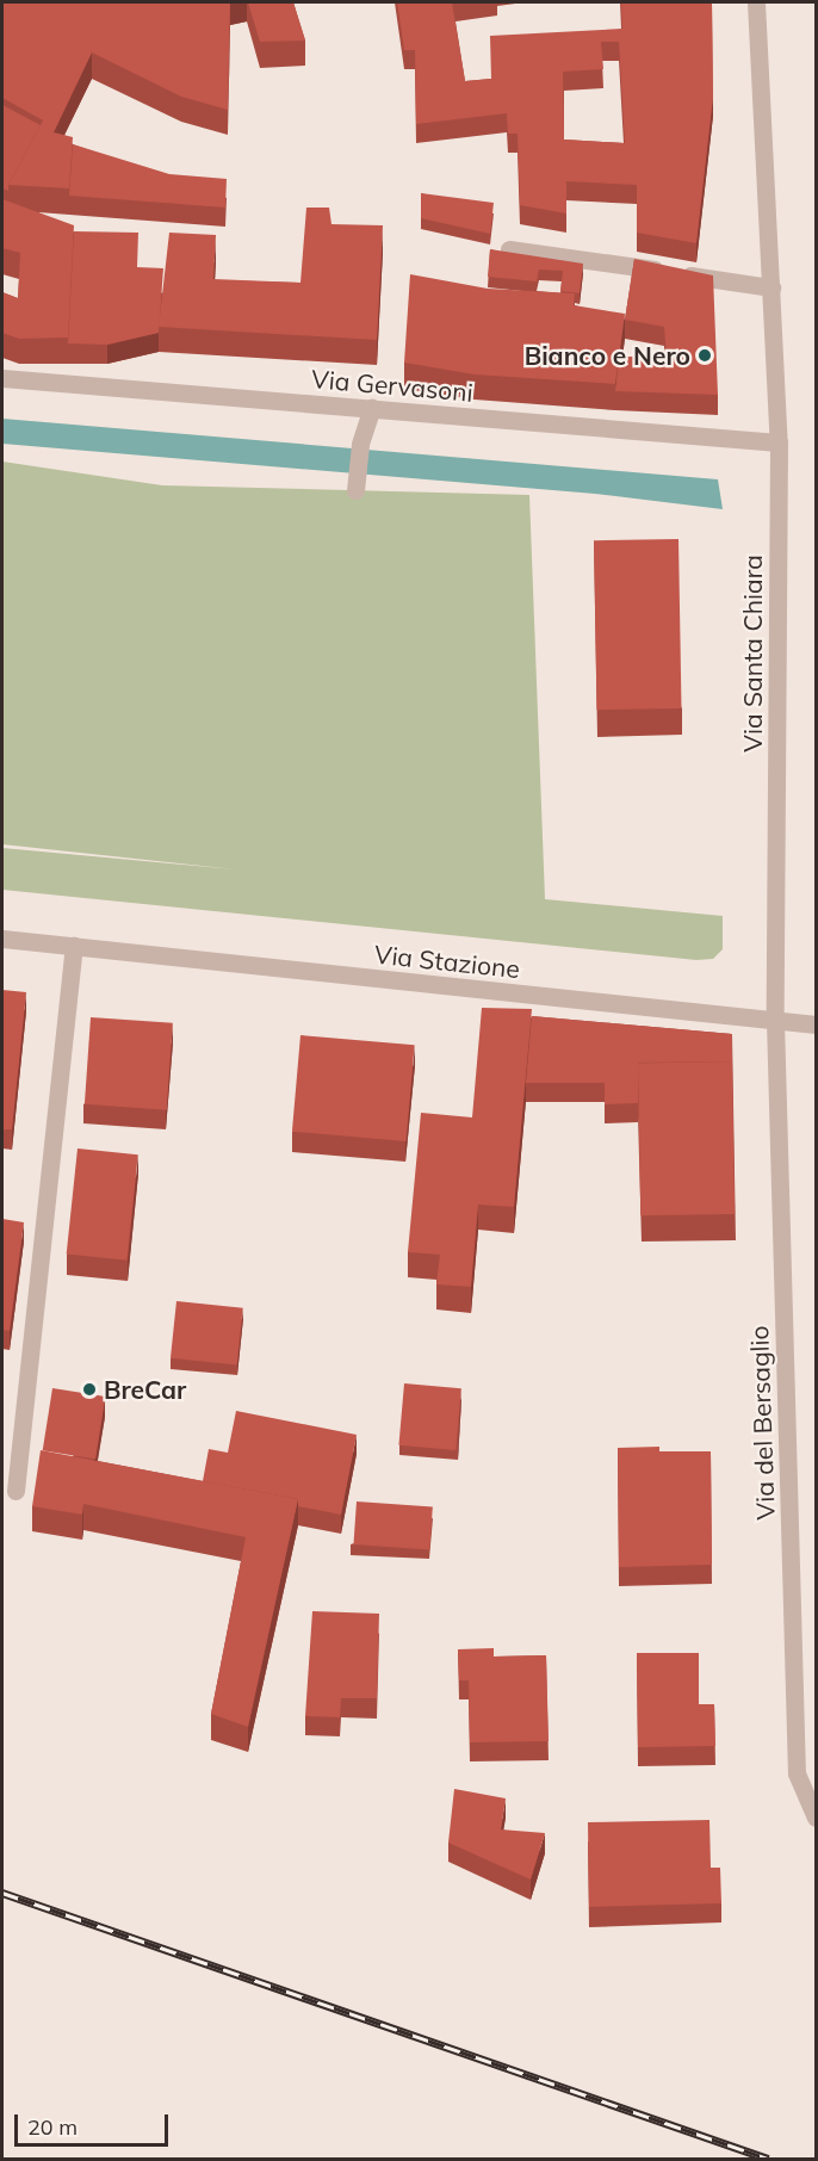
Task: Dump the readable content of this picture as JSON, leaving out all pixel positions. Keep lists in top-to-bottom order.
{
  "streets": {
    "street": [
      "Via Gervasoni",
      "Via Santa Chiara",
      "Via Stazione",
      "Via del Bersaglio"
    ]
  },
  "crossings": [
    ["Via Gervasoni", "Via Santa Chiara"],
    ["Via Santa Chiara", "Via Stazione"],
    ["Via Santa Chiara", "Via del Bersaglio"],
    ["Via Stazione", "Via del Bersaglio"]
  ],
  "places": ["Bianco e Nero", "BreCar"],
  "scale_bar": "20 m"
}
